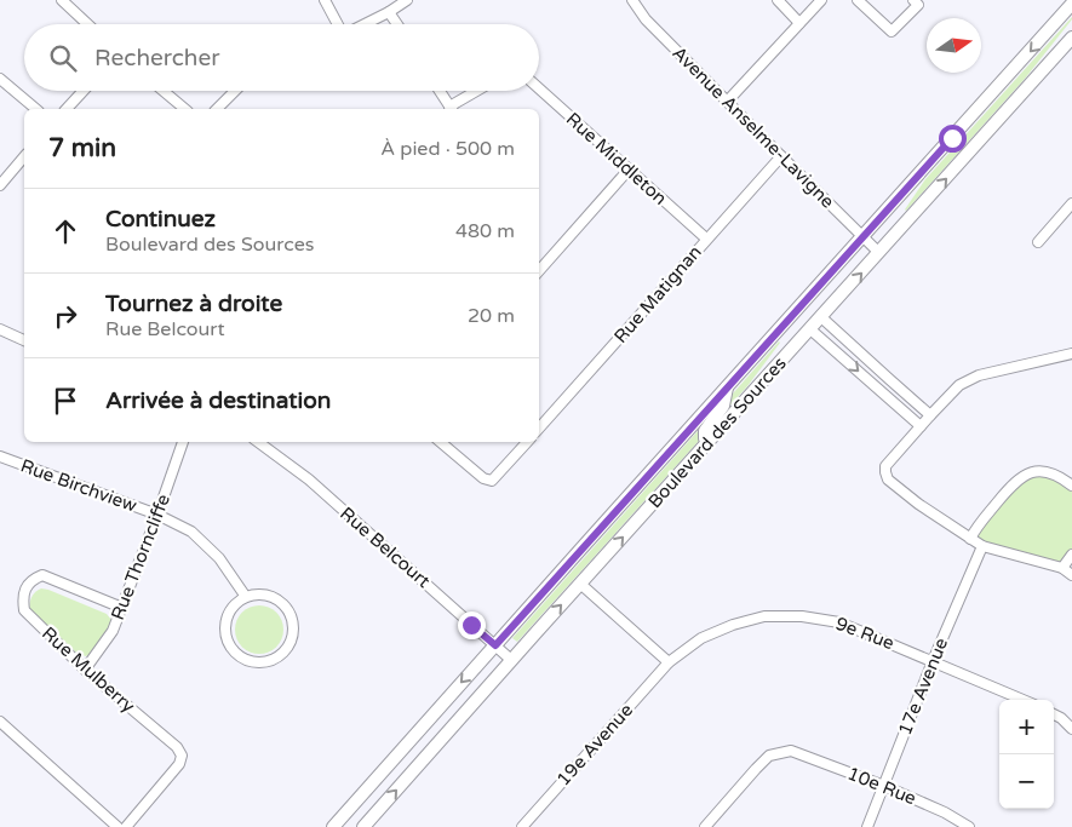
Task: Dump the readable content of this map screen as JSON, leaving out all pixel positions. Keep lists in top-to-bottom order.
{
  "streets": {
    "main road": ["Boulevard des Sources"],
    "street": [
      "Avenue Anselme-Lavigne",
      "Rue Middleton",
      "Rue Matignan",
      "Rue Birchview",
      "Rue Belcourt",
      "Rue Thorncliffe",
      "9e Rue",
      "Rue Mulberry",
      "17e Avenue",
      "19e Avenue",
      "10e Rue"
    ]
  },
  "crossings": [
    ["Avenue Anselme-Lavigne", "Rue Matignan"],
    ["Avenue Anselme-Lavigne", "Boulevard des Sources"],
    ["Rue Middleton", "Rue Matignan"],
    ["Boulevard des Sources", "Rue Belcourt"],
    ["Rue Birchview", "Rue Thorncliffe"],
    ["Rue Thorncliffe", "Rue Mulberry"],
    ["9e Rue", "17e Avenue"],
    ["9e Rue", "19e Avenue"],
    ["17e Avenue", "10e Rue"]
  ],
  "north": "right",
  "page": {
    "search": "Rechercher",
    "heading": ["7 min", "À pied · 500 m"],
    "list": [
      ["Continuez", "Boulevard des Sources", "480 m"],
      ["Tournez à droite", "Rue Belcourt", "20 m"],
      "Arrivée à destination"
    ],
    "map_buttons": ["+", "−"]
  }
}
